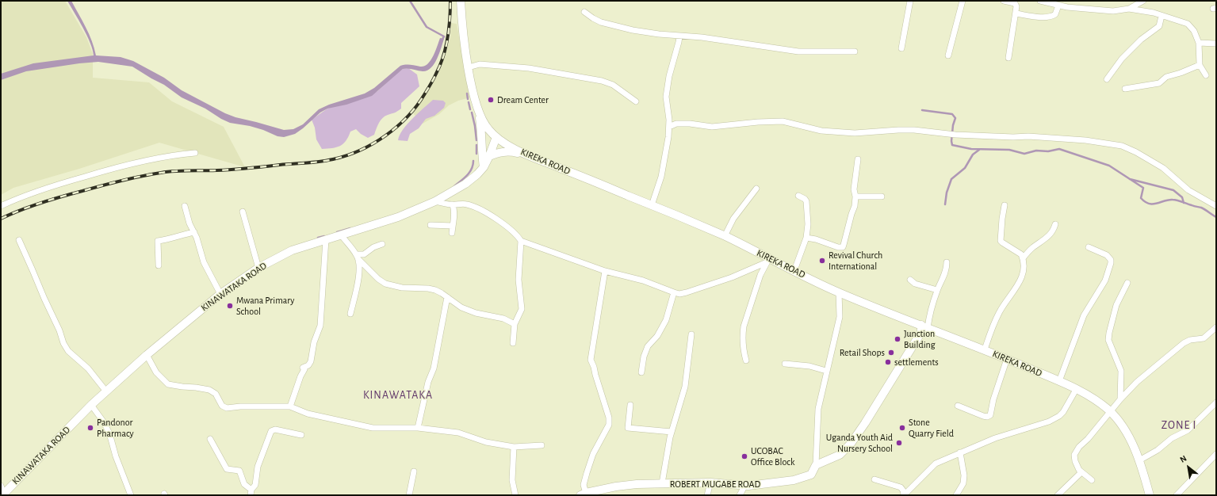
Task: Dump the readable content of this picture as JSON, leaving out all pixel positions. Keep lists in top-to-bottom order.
{
  "streets": {
    "street": ["KIREKA ROAD", "KINAWATAKA ROAD", "ROBERT MUGABE ROAD"]
  },
  "crossings": [
    ["KIREKA ROAD", "KINAWATAKA ROAD"],
    ["KIREKA ROAD", "ROBERT MUGABE ROAD"]
  ],
  "districts": ["KINAWATAKA", "ZONE I"],
  "places": [
    "Dream Center",
    "Revival Church International",
    "Mwana Primary School",
    "Junction Building",
    "Retail Shops",
    "settlements",
    "Pandonor Pharmacy",
    "Stone Quarry Field",
    "Uganda Youth Aid Nursery School",
    "UCOBAC Office Block"
  ],
  "north": "top left"
}
